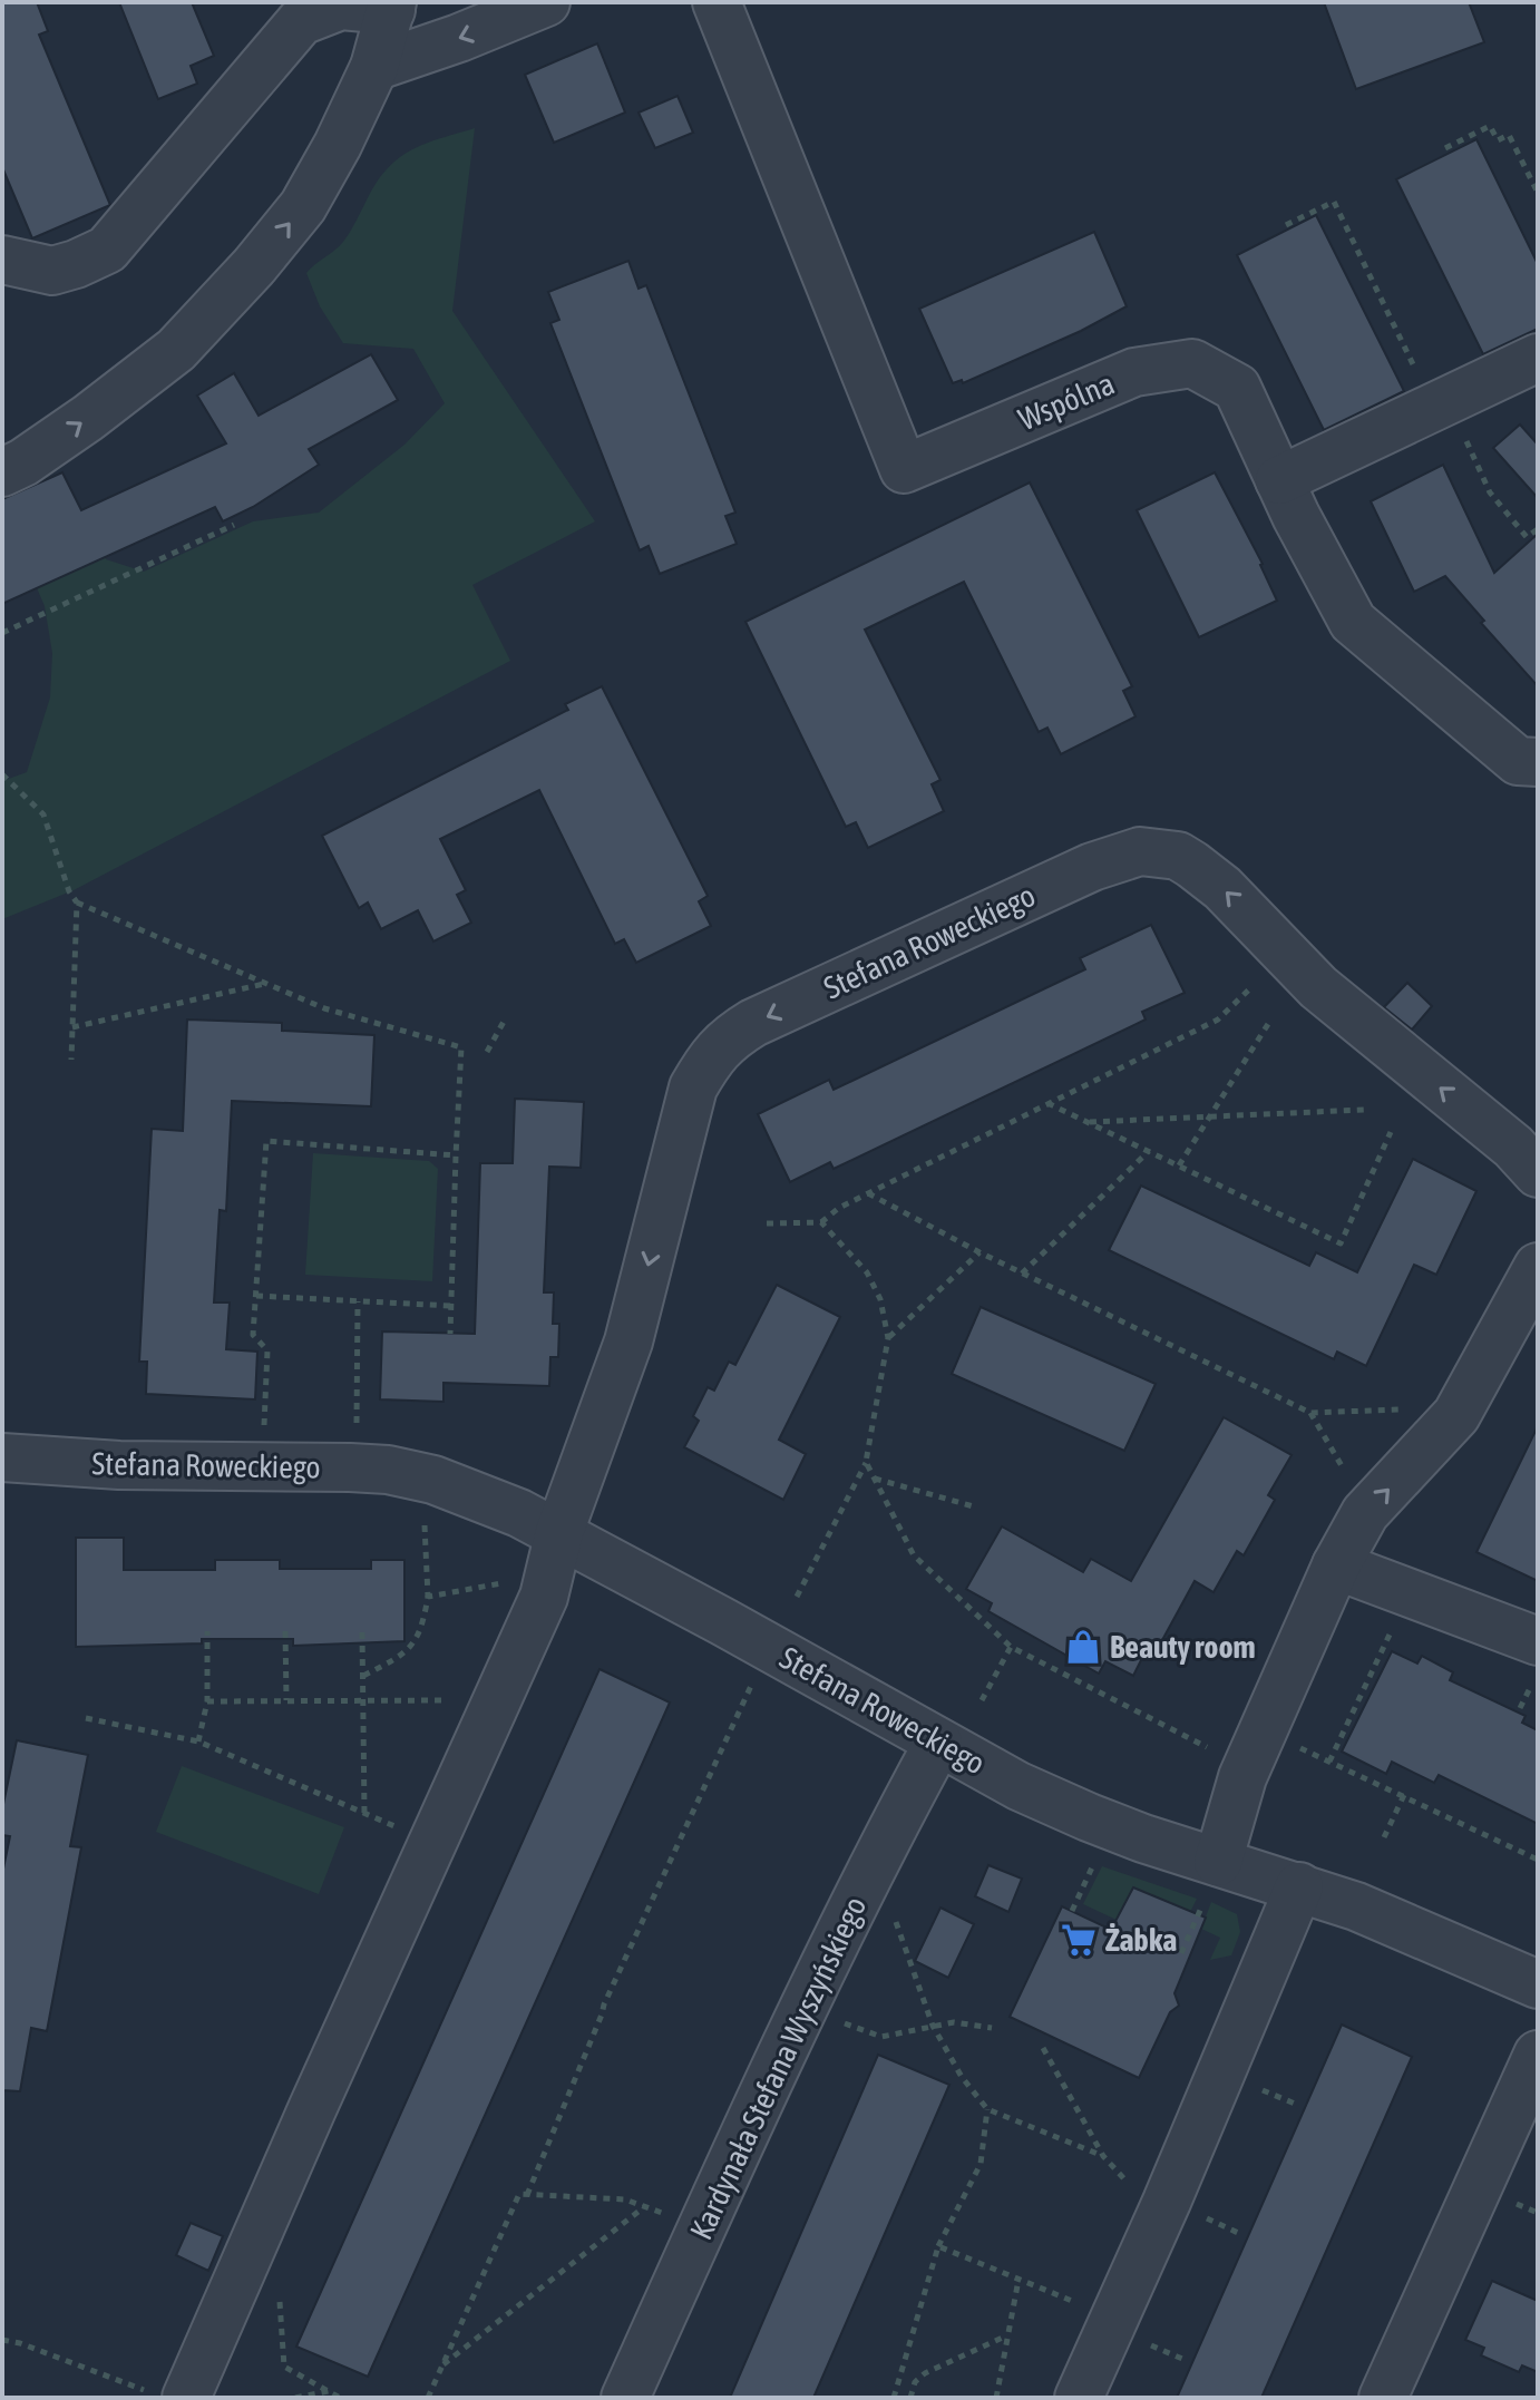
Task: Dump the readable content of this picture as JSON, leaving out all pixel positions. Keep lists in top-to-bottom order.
{
  "streets": {
    "street": ["Wspólna", "Stefana Roweckiego", "Kardynała Stefana Wyszyńskiego"]
  },
  "crossings": [
    ["Stefana Roweckiego", "Kardynała Stefana Wyszyńskiego"]
  ],
  "places": {
    "shop": ["Beauty room"],
    "supermarket": ["Żabka"]
  }
}
